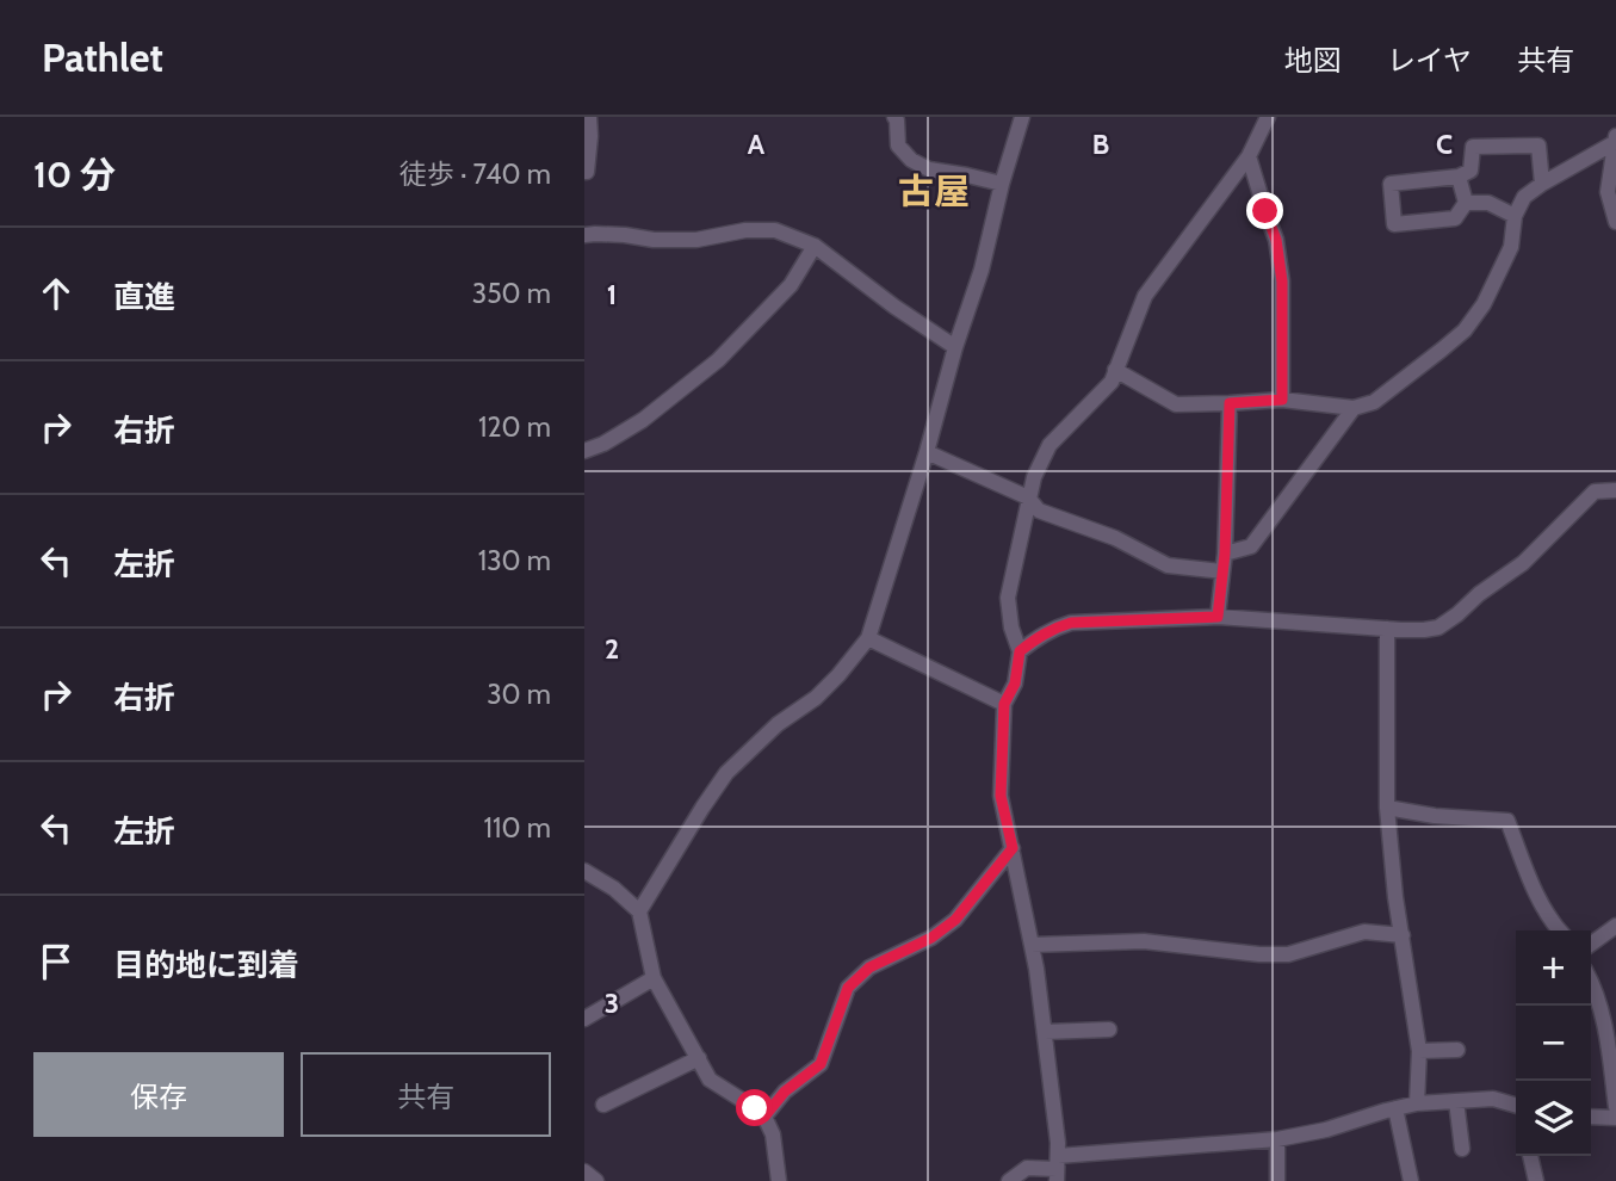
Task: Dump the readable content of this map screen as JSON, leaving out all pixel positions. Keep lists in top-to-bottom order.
{
  "districts": ["古屋"],
  "page": {
    "header": "Pathlet",
    "nav": ["地図", "レイヤ", "共有"],
    "heading": ["10 分", "徒歩 · 740 m"],
    "list": [
      ["直進", "350 m"],
      ["右折", "120 m"],
      ["左折", "130 m"],
      ["右折", "30 m"],
      ["左折", "110 m"],
      "目的地に到着"
    ],
    "map_buttons": ["+", "−"],
    "buttons": ["保存", "共有"]
  },
  "grid": {
    "columns": ["A", "B", "C"],
    "rows": ["1", "2", "3"]
  }
}
